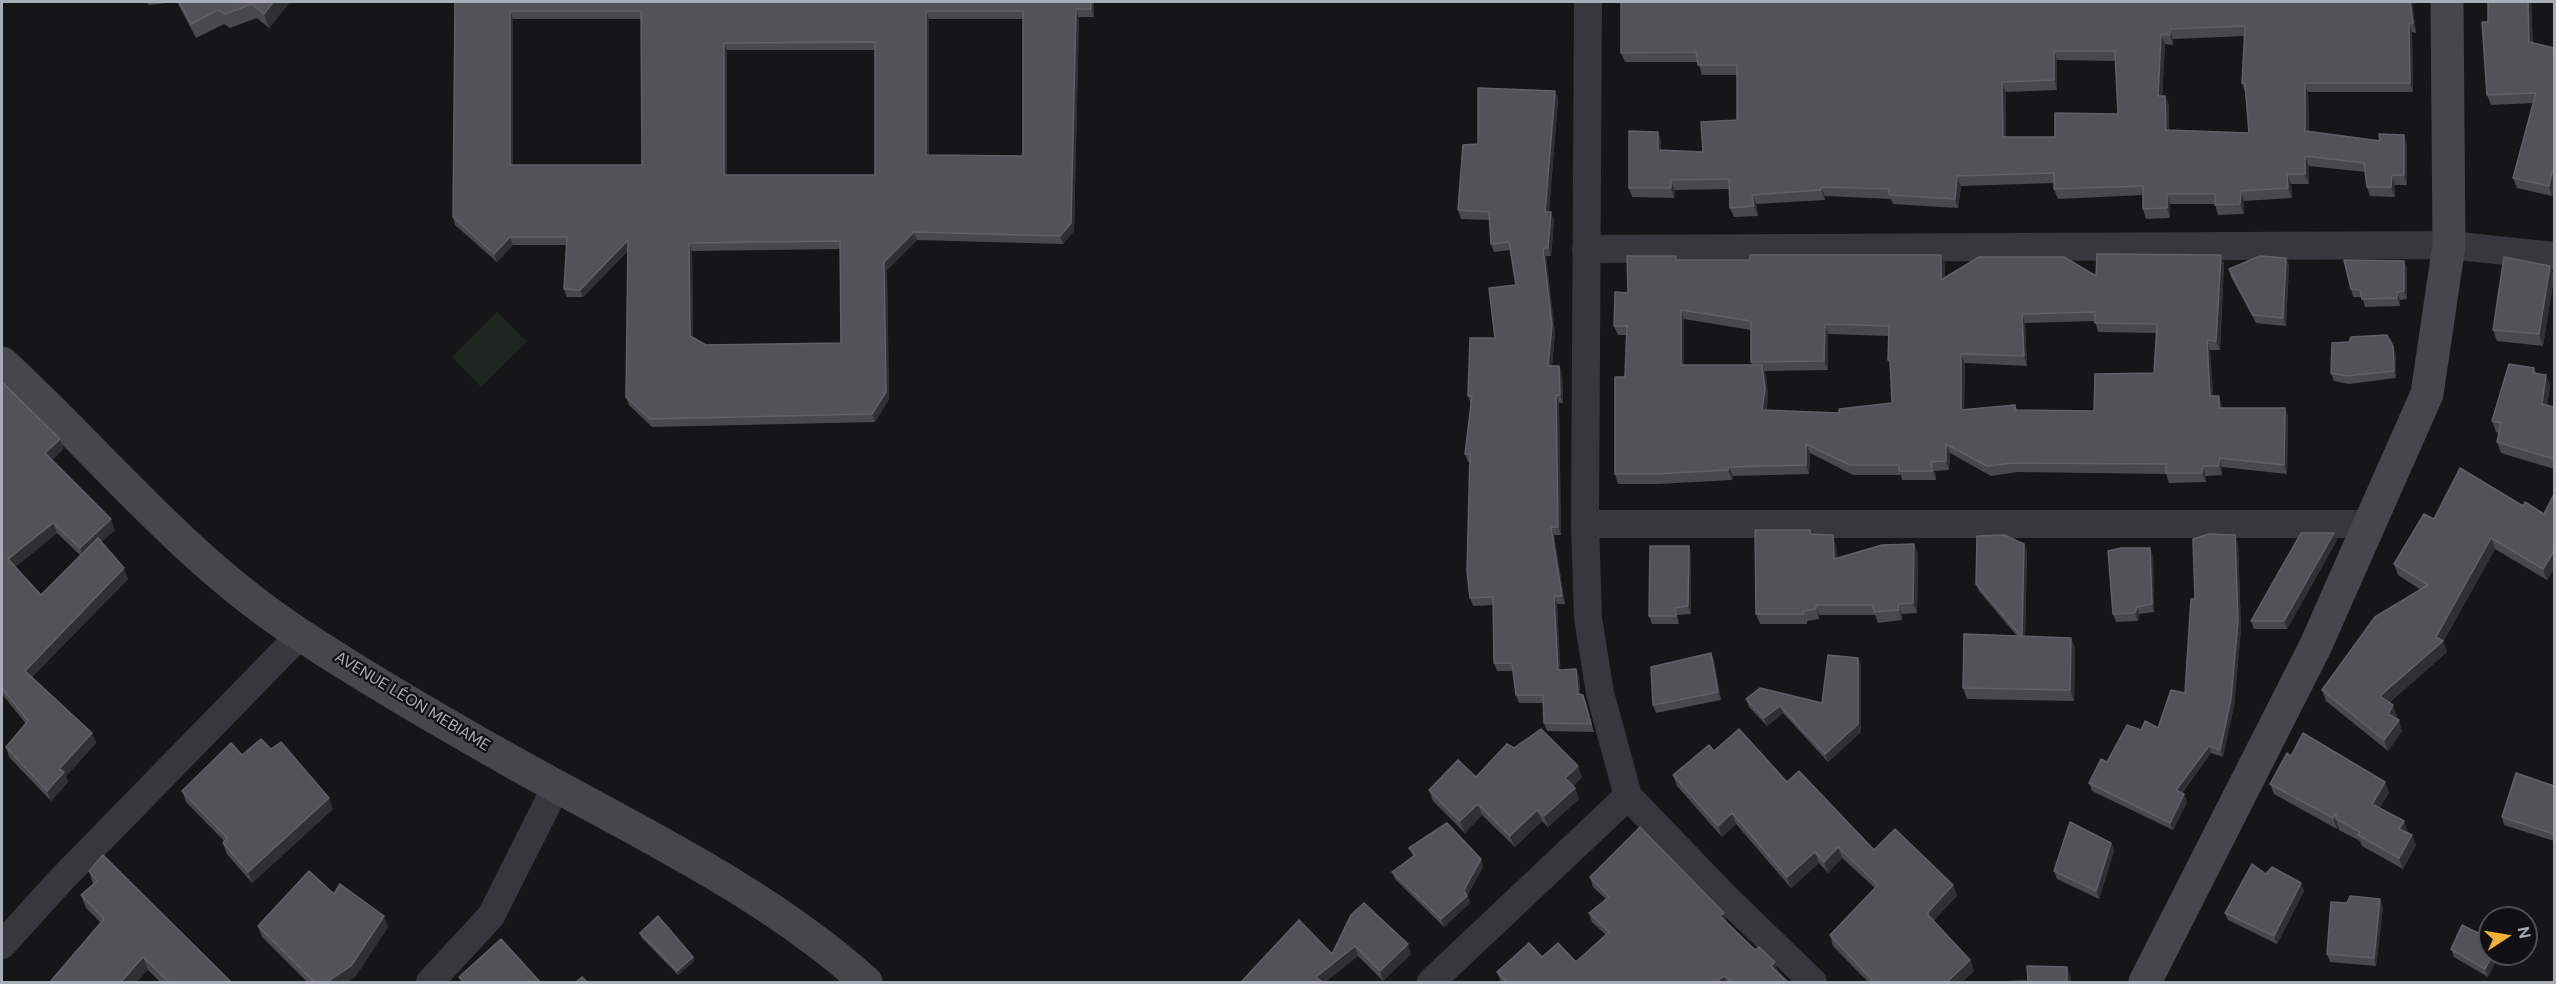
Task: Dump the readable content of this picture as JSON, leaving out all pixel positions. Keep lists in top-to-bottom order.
{
  "streets": {
    "street": ["AVENUE LÉON MEBIAME"]
  },
  "north": "right"
}
